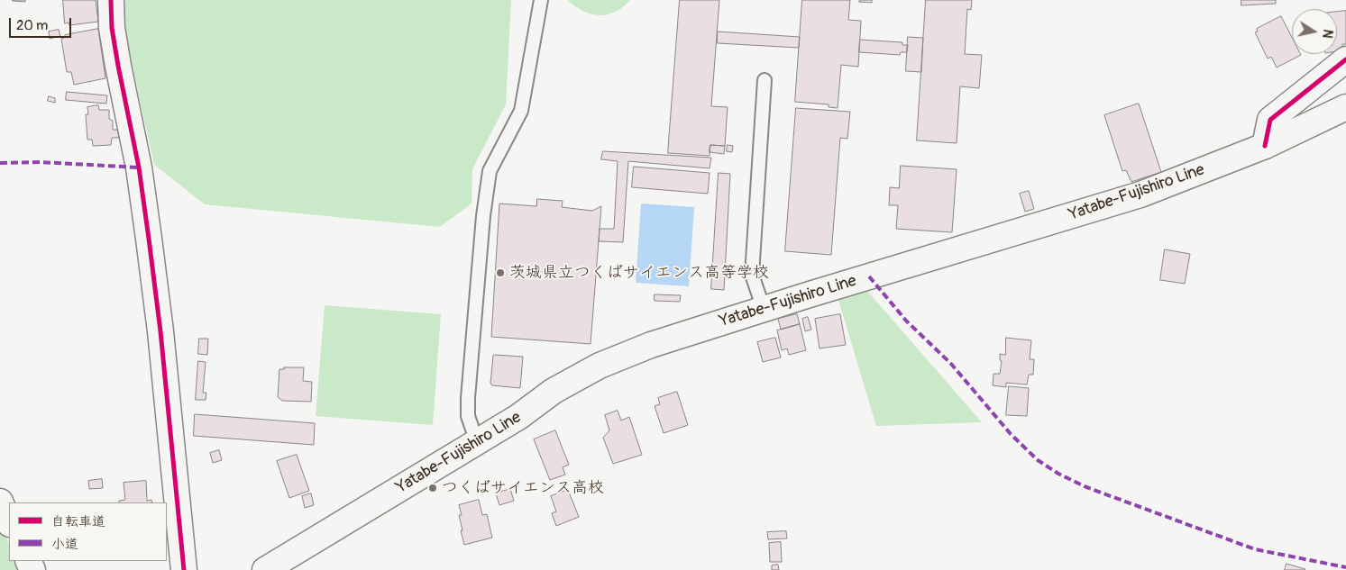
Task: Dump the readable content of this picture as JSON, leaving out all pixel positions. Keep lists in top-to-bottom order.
{
  "streets": {
    "main road": ["Yatabe-Fujishiro Line"]
  },
  "places": ["茨城県立つくばサイエンス高等学校", "つくばサイエンス高校"],
  "legend": ["自転車道", "小道"],
  "scale_bar": "20 m",
  "north": "right"
}
